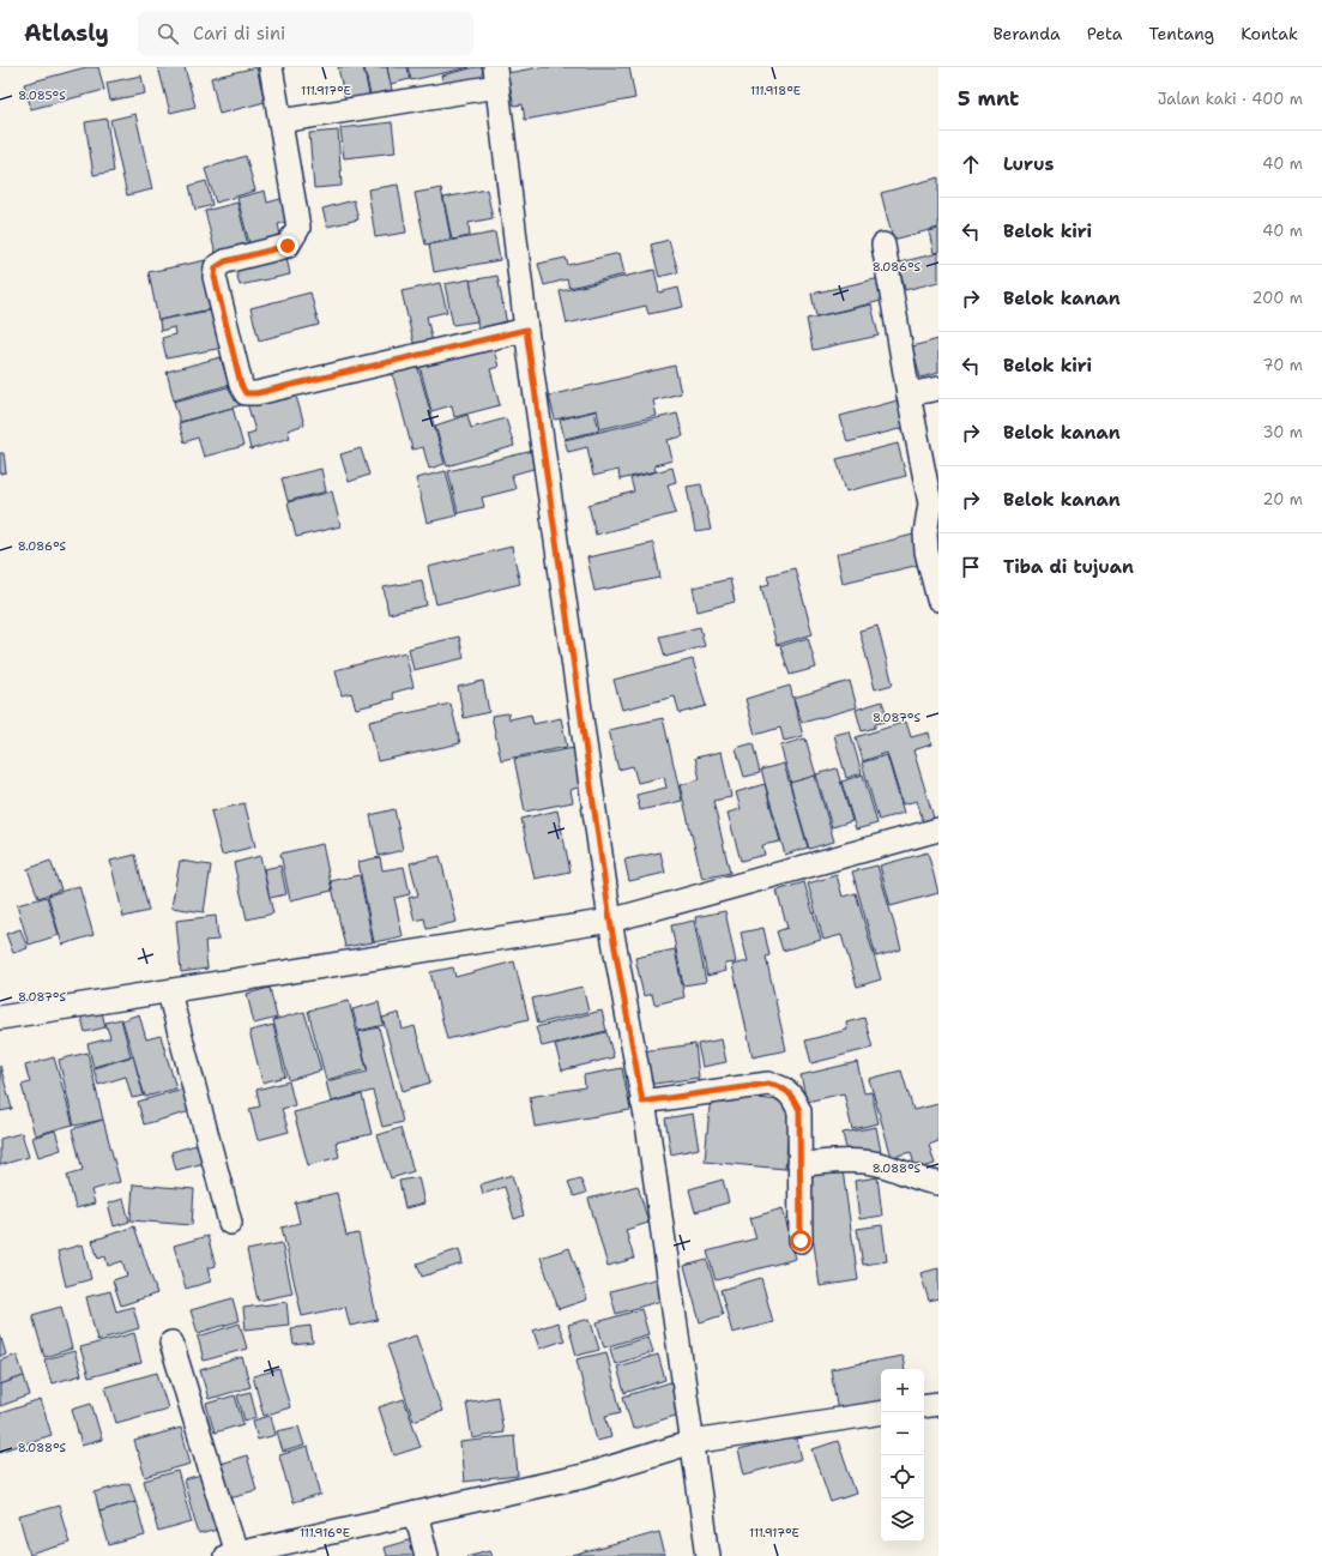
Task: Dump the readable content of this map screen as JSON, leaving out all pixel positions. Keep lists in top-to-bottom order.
{
  "page": {
    "header": "Atlasly",
    "search": "Cari di sini",
    "nav": [
      "Beranda",
      "Peta",
      "Tentang",
      "Kontak"
    ],
    "heading": ["5 mnt", "Jalan kaki · 400 m"],
    "list": [
      ["Lurus", "40 m"],
      ["Belok kiri", "40 m"],
      ["Belok kanan", "200 m"],
      ["Belok kiri", "70 m"],
      ["Belok kanan", "30 m"],
      ["Belok kanan", "20 m"],
      "Tiba di tujuan"
    ],
    "map_buttons": ["+", "−"]
  },
  "coordinates": [
    "111.917°E",
    "111.918°E",
    "8.085°S",
    "8.086°S",
    "8.087°S",
    "8.088°S",
    "111.916°E"
  ]
}
